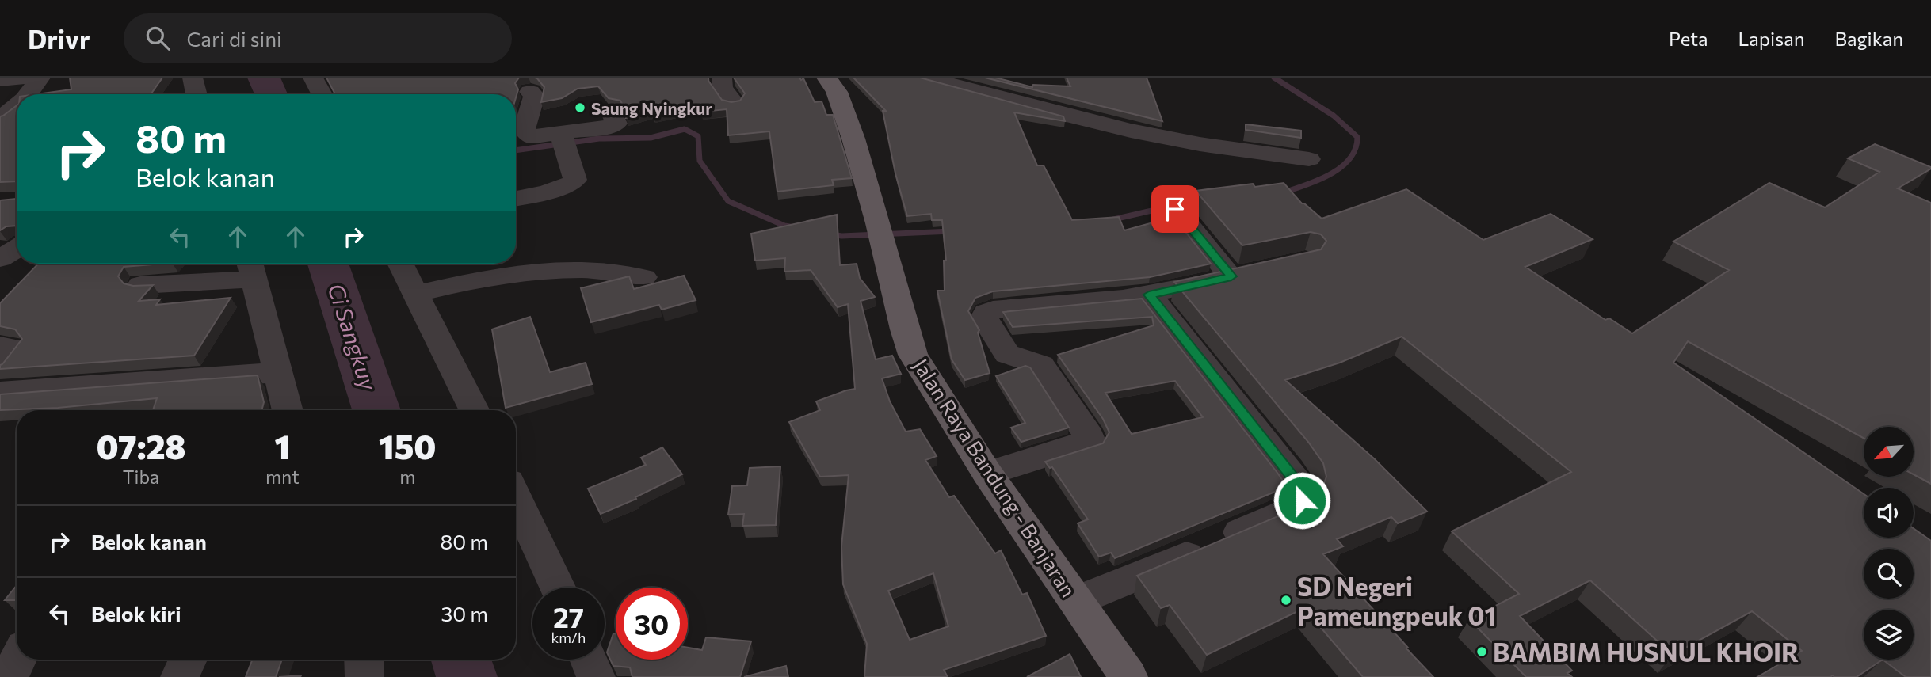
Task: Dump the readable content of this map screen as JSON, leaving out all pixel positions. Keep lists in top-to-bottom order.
{
  "streets": {
    "main road": ["Jalan Raya Bandung - Banjaran"]
  },
  "water": ["Ci Sangkuy"],
  "places": ["Saung Nyingkur", "SD Negeri Pameungpeuk 01", "BAMBIM HUSNUL KHOIR"],
  "north": "bottom left",
  "page": {
    "header": "Drivr",
    "search": "Cari di sini",
    "nav": ["Peta", "Lapisan", "Bagikan"],
    "turn": ["80 m", "Belok kanan"],
    "eta": [
      "07:28",
      "Tiba",
      "1",
      "mnt",
      "150",
      "m"
    ],
    "list": [
      {
        "name": "Belok kanan",
        "value": "80 m"
      },
      {
        "name": "Belok kiri",
        "value": "30 m"
      }
    ],
    "speed": "27 km/h",
    "limit": "30"
  }
}
